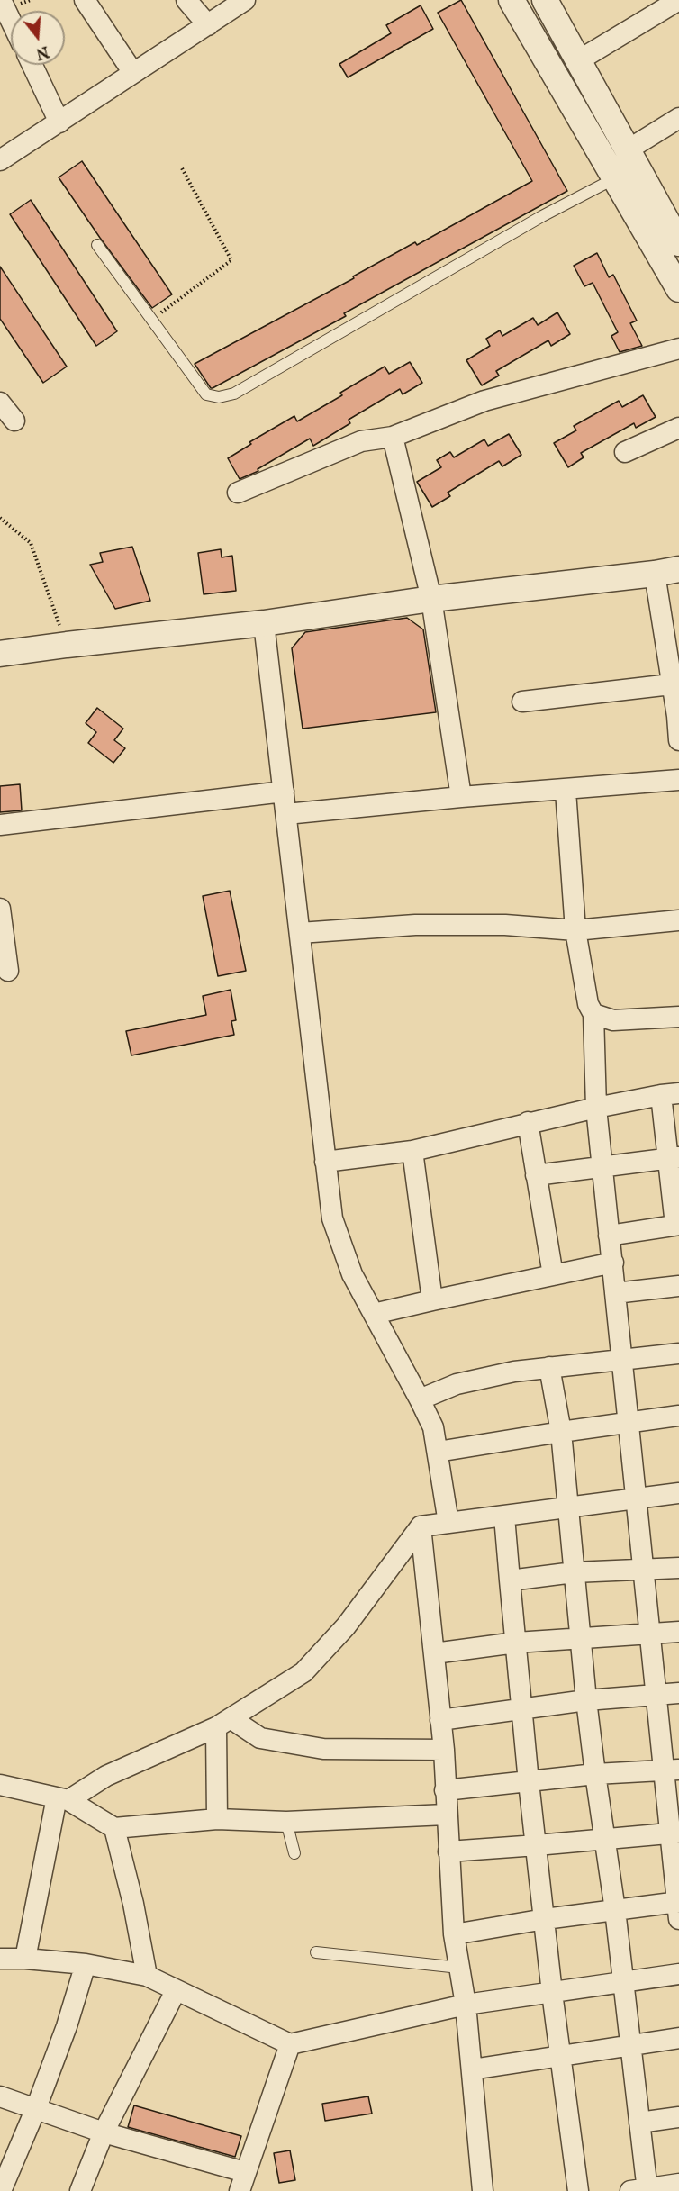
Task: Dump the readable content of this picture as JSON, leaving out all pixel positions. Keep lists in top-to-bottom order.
{
  "north": "bottom"
}
